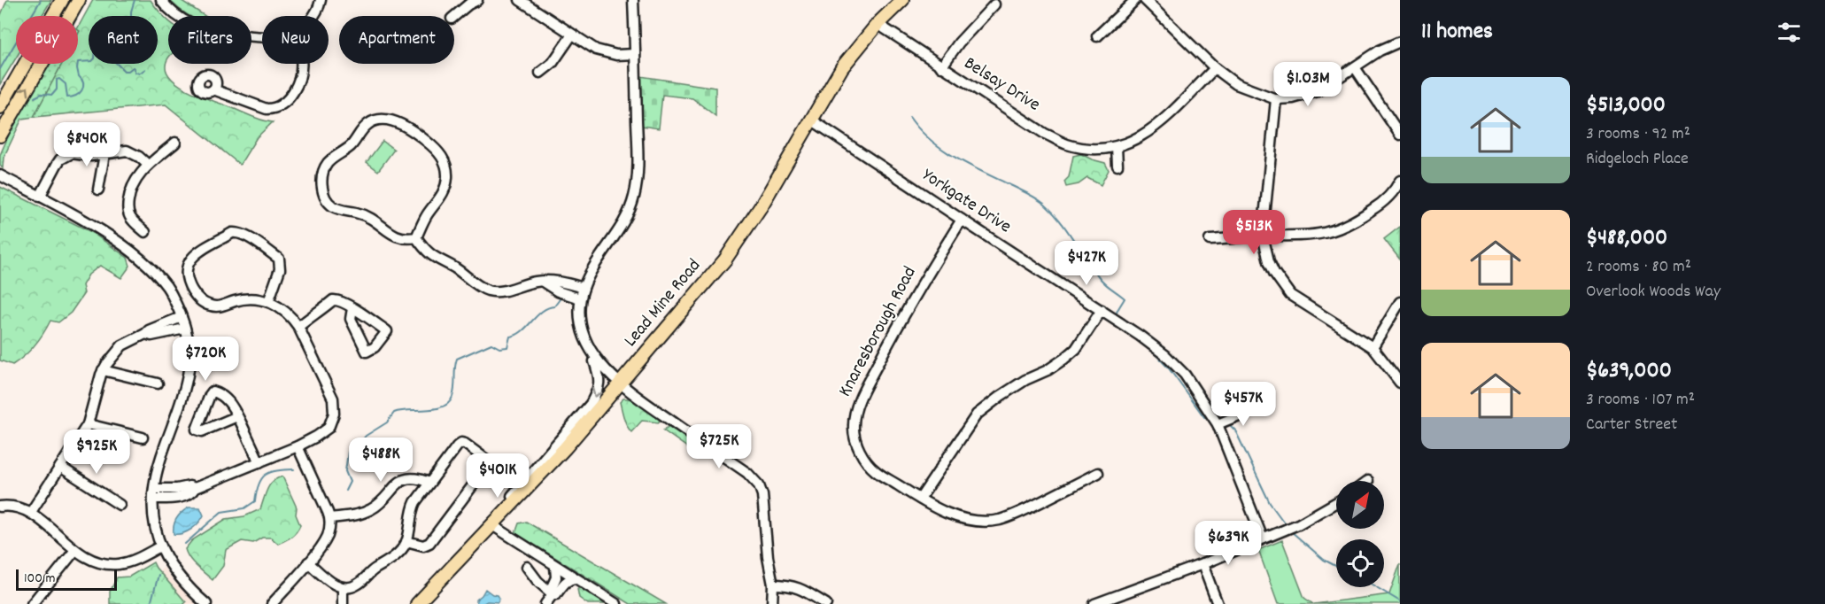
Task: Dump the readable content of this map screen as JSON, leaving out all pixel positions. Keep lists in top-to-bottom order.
{
  "streets": {
    "main road": ["Lead Mine Road"],
    "street": ["Belsay Drive", "Yorkgate Drive", "Knaresborough Road"]
  },
  "crossings": [
    ["Belsay Drive", "Lead Mine Road"],
    ["Yorkgate Drive", "Lead Mine Road"],
    ["Yorkgate Drive", "Knaresborough Road"]
  ],
  "scale_bar": "100 m",
  "north": "top right",
  "page": {
    "heading": "11 homes",
    "chip": [
      "Buy",
      "Rent",
      "Filters",
      "New",
      "Apartment"
    ],
    "price": [
      "$1.03M",
      "$840K",
      "$513K",
      "$427K",
      "$720K",
      "$457K",
      "$725K",
      "$925K",
      "$488K",
      "$401K",
      "$639K"
    ],
    "list": [
      {
        "name": "$513,000",
        "note": "3 rooms · 92 m² · Ridgeloch Place"
      },
      {
        "name": "$488,000",
        "note": "2 rooms · 80 m² · Overlook Woods Way"
      },
      {
        "name": "$639,000",
        "note": "3 rooms · 107 m² · Carter Street"
      }
    ],
    "scale": "100 m"
  }
}
